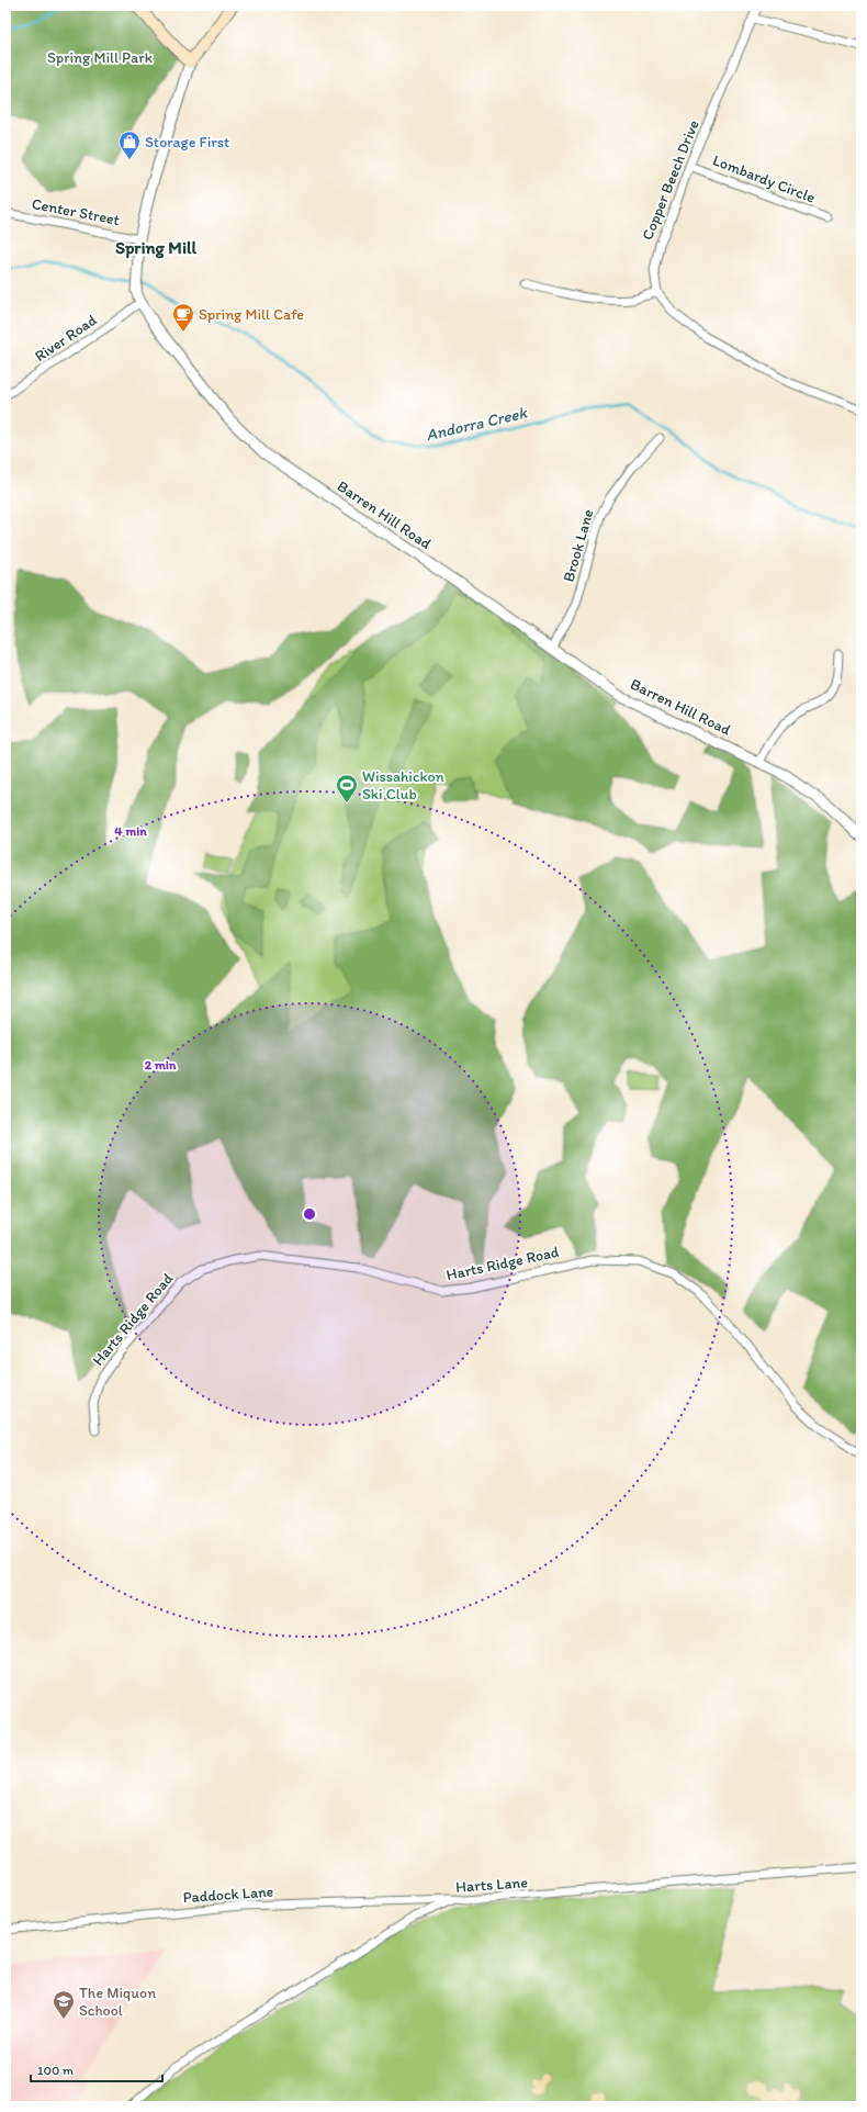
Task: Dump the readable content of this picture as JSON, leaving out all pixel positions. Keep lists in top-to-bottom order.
{
  "streets": {
    "street": [
      "Lombardy Circle",
      "Copper Beech Drive",
      "Center Street",
      "River Road",
      "Barren Hill Road",
      "Brook Lane",
      "Harts Ridge Road",
      "Harts Lane",
      "Paddock Lane"
    ]
  },
  "crossings": [
    ["Lombardy Circle", "Copper Beech Drive"],
    ["Center Street", "Barren Hill Road"],
    ["River Road", "Barren Hill Road"],
    ["Barren Hill Road", "Brook Lane"],
    ["Harts Lane", "Paddock Lane"]
  ],
  "districts": ["Spring Mill"],
  "water": ["Andorra Creek"],
  "parks": ["Spring Mill Park"],
  "places": {
    "shop": ["Storage First"],
    "cafe": ["Spring Mill Cafe"],
    "sports": ["Wissahickon Ski Club"],
    "school or university": ["The Miquon School"]
  },
  "scale_bar": "100 m",
  "rings": ["4 min", "2 min"]
}
